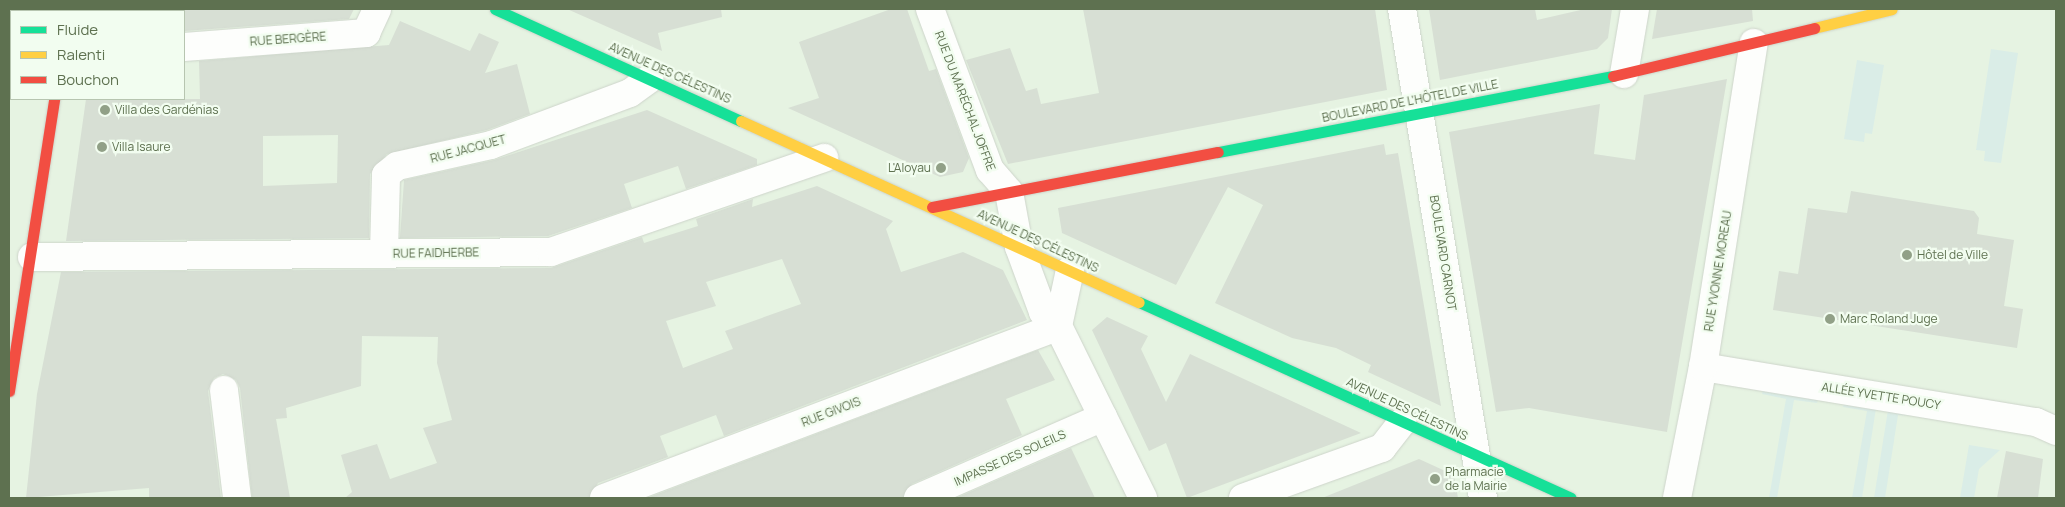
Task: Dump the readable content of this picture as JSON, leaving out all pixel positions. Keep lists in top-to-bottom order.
{
  "streets": {
    "main road": ["AVENUE DES CÉLESTINS", "BOULEVARD DE L'HÔTEL DE VILLE"],
    "street": [
      "RUE BERGÈRE",
      "RUE DU MARÉCHAL JOFFRE",
      "RUE JACQUET",
      "RUE FAIDHERBE",
      "BOULEVARD CARNOT",
      "RUE YVONNE MOREAU",
      "ALLÉE YVETTE POUCY",
      "RUE GIVOIS",
      "IMPASSE DES SOLEILS"
    ]
  },
  "crossings": [
    ["AVENUE DES CÉLESTINS", "BOULEVARD DE L'HÔTEL DE VILLE"],
    ["AVENUE DES CÉLESTINS", "RUE JACQUET"],
    ["AVENUE DES CÉLESTINS", "RUE FAIDHERBE"],
    ["AVENUE DES CÉLESTINS", "BOULEVARD CARNOT"],
    ["RUE DU MARÉCHAL JOFFRE", "BOULEVARD DE L'HÔTEL DE VILLE"],
    ["BOULEVARD DE L'HÔTEL DE VILLE", "BOULEVARD CARNOT"],
    ["BOULEVARD DE L'HÔTEL DE VILLE", "RUE YVONNE MOREAU"],
    ["RUE JACQUET", "RUE FAIDHERBE"],
    ["RUE YVONNE MOREAU", "ALLÉE YVETTE POUCY"]
  ],
  "places": [
    "Villa des Gardénias",
    "Villa Isaure",
    "L'Aloyau",
    "Hôtel de Ville",
    "Marc Roland Juge",
    "Pharmacie de la Mairie"
  ],
  "legend": ["Fluide", "Ralenti", "Bouchon"]
}
